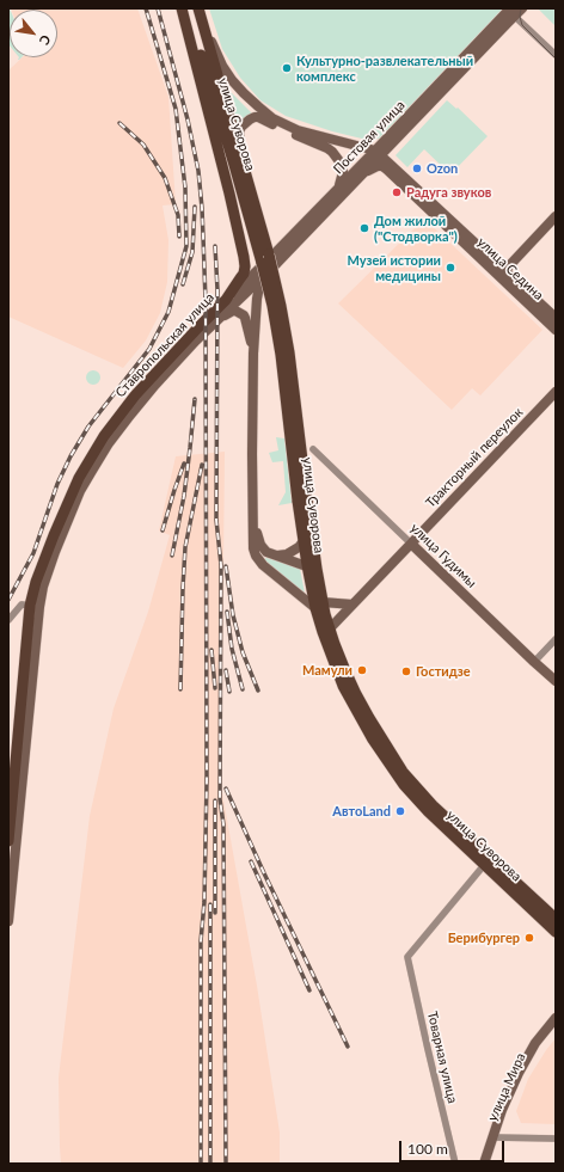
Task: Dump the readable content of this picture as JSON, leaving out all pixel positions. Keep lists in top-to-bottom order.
{
  "streets": {
    "main road": [
      "улица Суворова",
      "Постовая улица",
      "улица Седина",
      "Ставропольская улица",
      "Тракторный переулок",
      "улица Гудимы",
      "улица Мира"
    ],
    "street": ["Товарная улица"]
  },
  "crossings": [
    ["улица Суворова", "Ставропольская улица"],
    ["улица Суворова", "Тракторный переулок"],
    ["улица Суворова", "Товарная улица"],
    ["Постовая улица", "улица Седина"],
    ["Постовая улица", "Ставропольская улица"],
    ["Тракторный переулок", "улица Гудимы"]
  ],
  "places": [
    "Культурно-развлекательный комплекс",
    "Ozon",
    "Радуга звуков",
    "Дом жилой (\"Стодворка\")",
    "Музей истории медицины",
    "Мамули",
    "Гостидзе",
    "АвтоLand",
    "Берибургер"
  ],
  "scale_bar": "100 m",
  "north": "bottom right"
}
